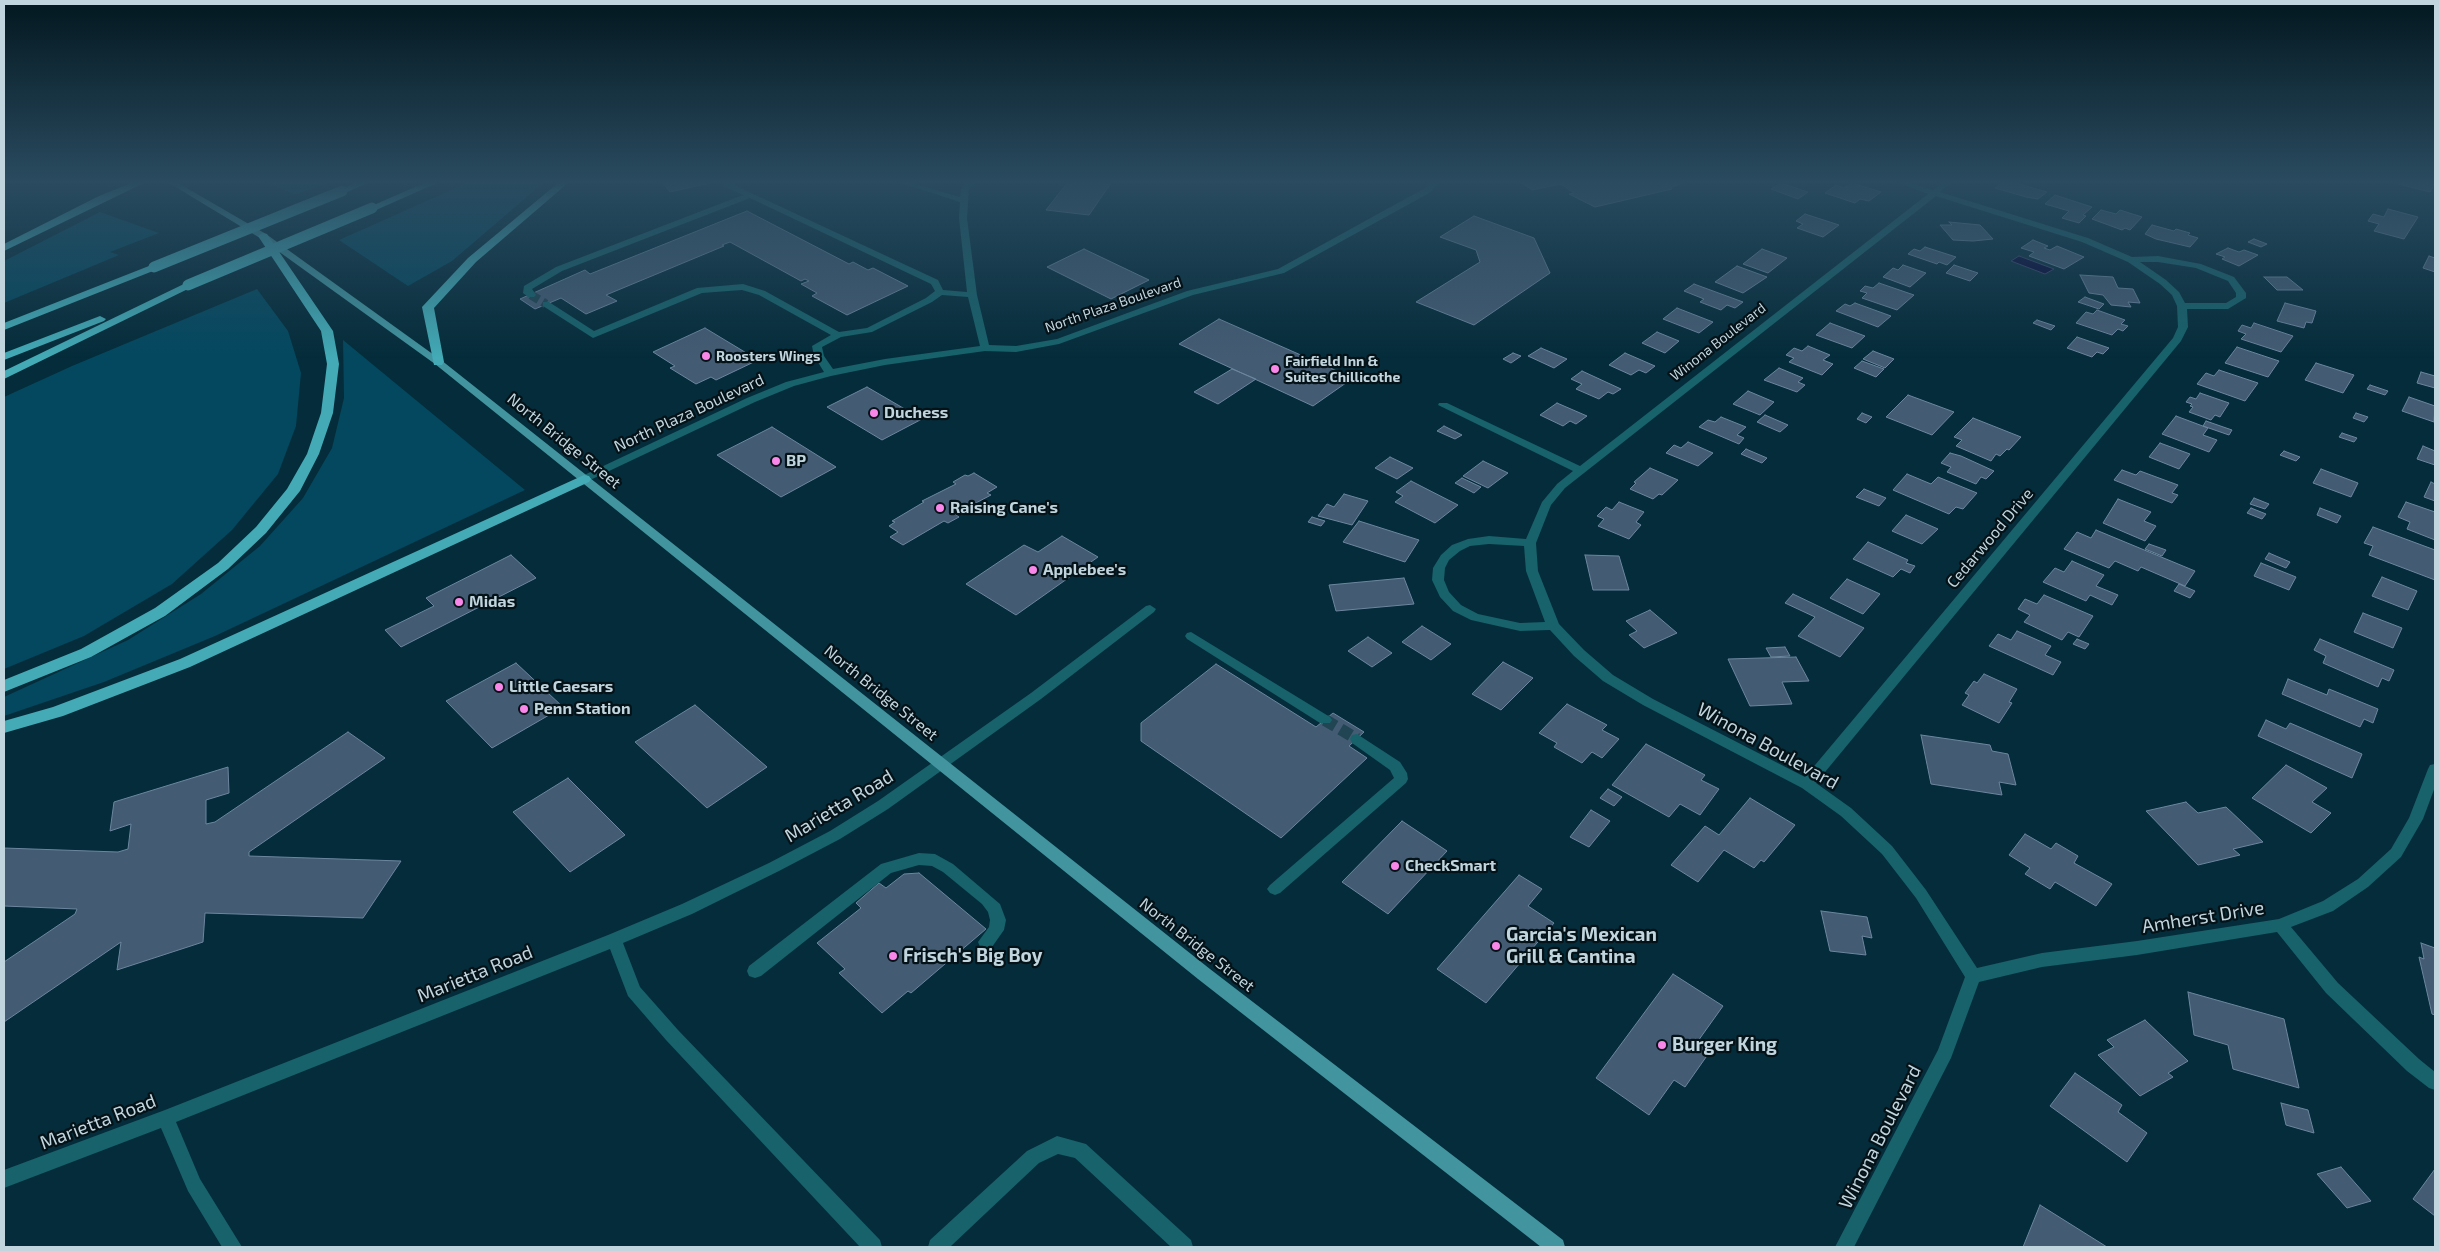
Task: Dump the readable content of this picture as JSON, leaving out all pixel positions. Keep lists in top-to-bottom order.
{
  "streets": {
    "main road": ["North Bridge Street"],
    "street": [
      "North Plaza Boulevard",
      "Winona Boulevard",
      "Cedarwood Drive",
      "Marietta Road",
      "Amherst Drive"
    ]
  },
  "crossings": [
    ["North Plaza Boulevard", "North Bridge Street"],
    ["Winona Boulevard", "Cedarwood Drive"],
    ["Winona Boulevard", "Amherst Drive"],
    ["North Bridge Street", "Marietta Road"]
  ],
  "places": [
    "Roosters Wings",
    "Fairfield Inn & Suites Chillicothe",
    "Duchess",
    "BP",
    "Raising Cane's",
    "Applebee's",
    "Midas",
    "Little Caesars",
    "Penn Station",
    "CheckSmart",
    "Garcia's Mexican Grill & Cantina",
    "Frisch's Big Boy",
    "Burger King"
  ]
}
